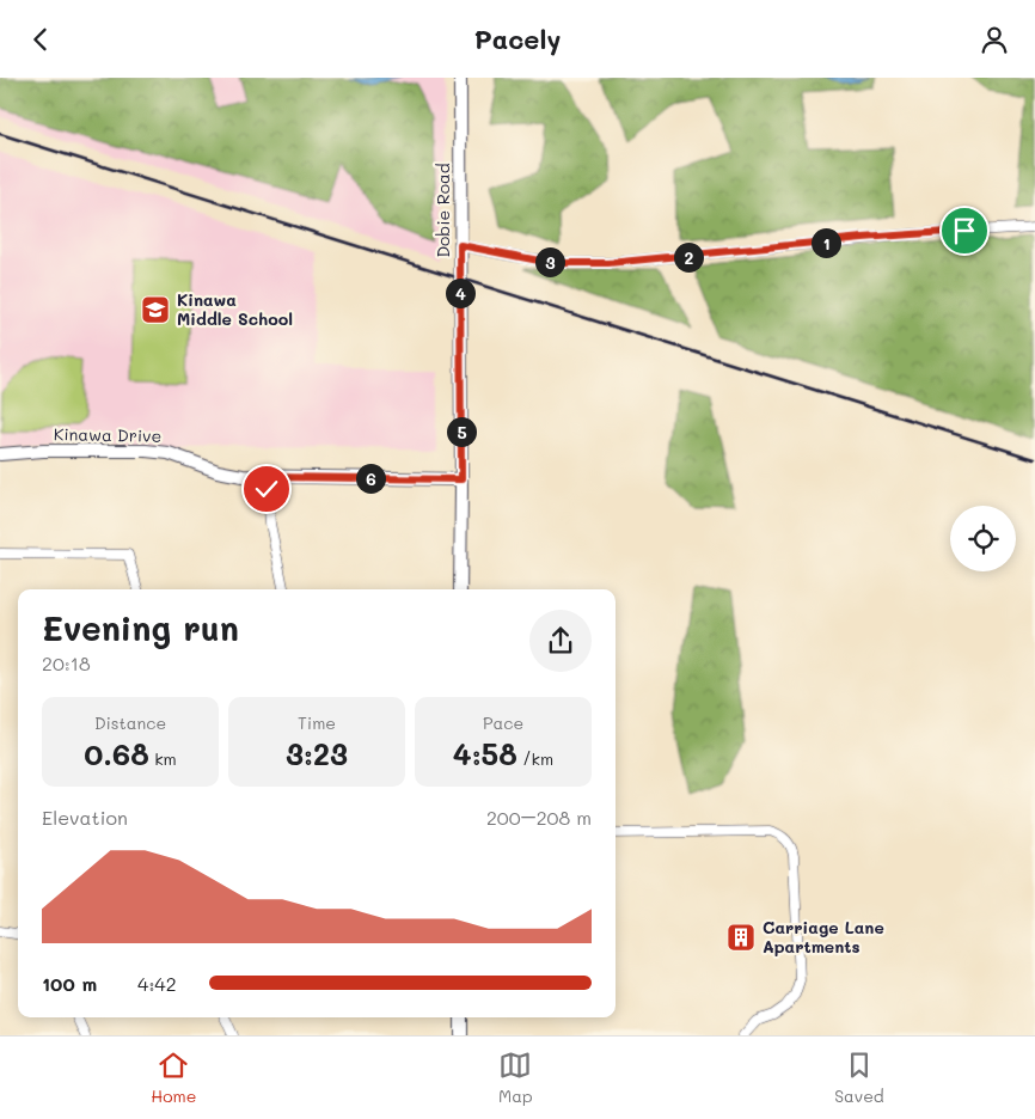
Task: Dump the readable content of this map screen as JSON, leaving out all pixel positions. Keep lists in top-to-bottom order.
{
  "streets": {
    "street": ["Dobie Road", "Kinawa Drive"]
  },
  "crossings": [
    ["Dobie Road", "Kinawa Drive"]
  ],
  "places": {
    "school or university": ["Kinawa Middle School"],
    "building": ["Carriage Lane Apartments"]
  },
  "page": {
    "header": "Pacely",
    "pins": [
      "1",
      "2",
      "3",
      "4",
      "5",
      "6"
    ],
    "heading": ["Evening run", "20:18"],
    "stats": [
      ["Distance", "0.68 km"],
      ["Time", "3:23"],
      ["Pace", "4:58 /km"]
    ],
    "chart": ["Elevation", "200–208 m"],
    "list": [
      {
        "name": "100 m",
        "note": "4:42"
      }
    ],
    "tabs": ["Home", "Map", "Saved"]
  }
}
